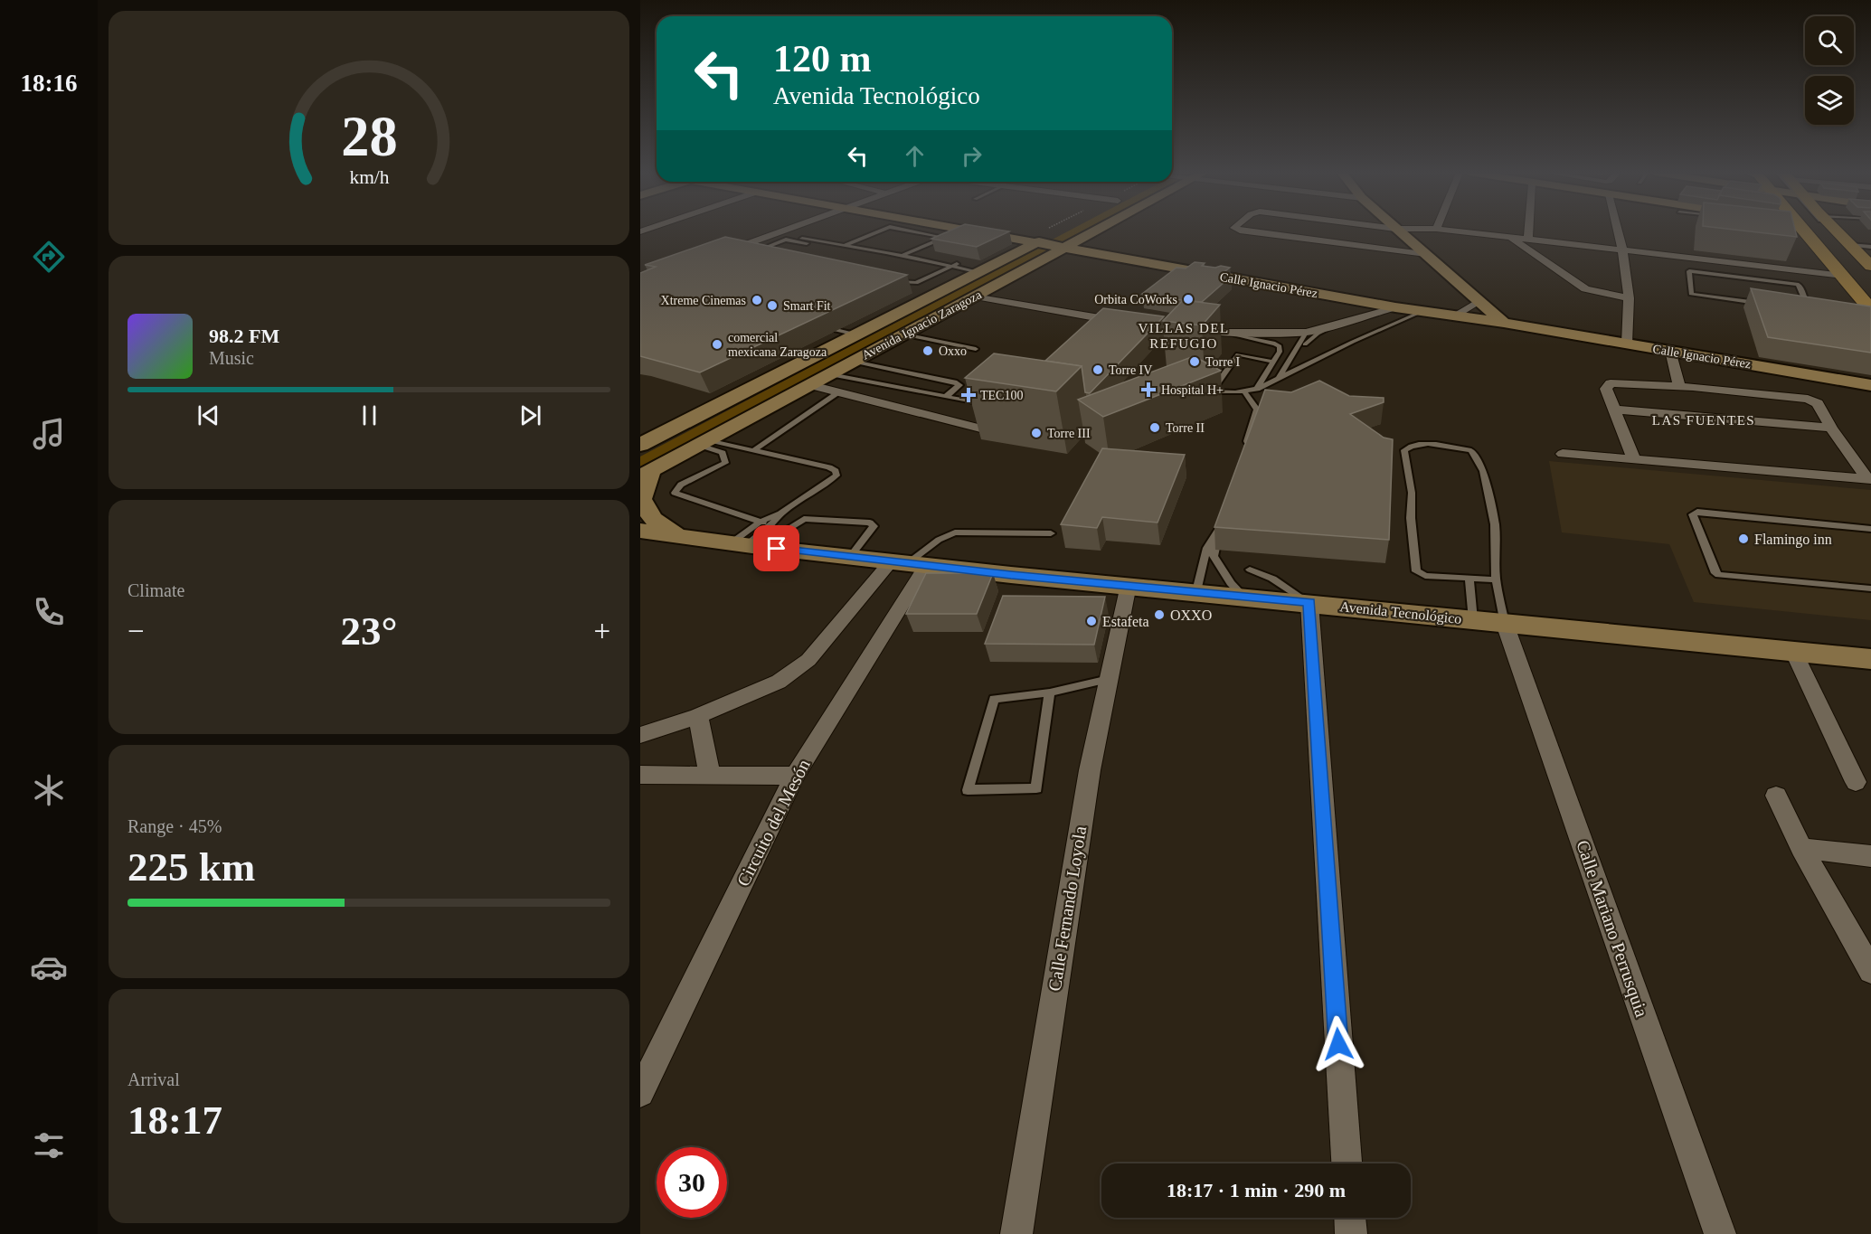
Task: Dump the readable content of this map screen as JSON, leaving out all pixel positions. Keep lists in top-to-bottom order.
{
  "streets": {
    "street": [
      "Calle Ignacio Pérez",
      "Avenida Ignacio Zaragoza",
      "Avenida Tecnológico",
      "Circuito del Mesón",
      "Calle Fernando Loyola",
      "Calle Mariano Perrusquia"
    ]
  },
  "crossings": [
    ["Calle Ignacio Pérez", "Avenida Ignacio Zaragoza"],
    ["Avenida Tecnológico", "Circuito del Mesón"],
    ["Avenida Tecnológico", "Calle Fernando Loyola"],
    ["Avenida Tecnológico", "Calle Mariano Perrusquia"]
  ],
  "districts": ["VILLAS DEL REFUGIO", "LAS FUENTES"],
  "places": {
    "other": [
      "Orbita CoWorks",
      "Xtreme Cinemas",
      "Smart Fit",
      "comercial mexicana Zaragoza",
      "Oxxo",
      "Torre I",
      "Torre IV",
      "Torre II",
      "Torre III",
      "Flamingo inn",
      "OXXO",
      "Estafeta"
    ],
    "health": ["Hospital H+", "TEC100"]
  },
  "page": {
    "tabs": "18:16",
    "turn": ["120 m", "Avenida Tecnológico"],
    "song": ["98.2 FM", "Music"],
    "tile": [
      "Climate",
      ["Range · 45%", "225 km"],
      ["Arrival", "18:17"]
    ],
    "heat": ["−", "23°", "+"],
    "limit": "30",
    "trip": "18:17 · 1 min · 290 m",
    "gauge": ["28", "km/h"]
  }
}
